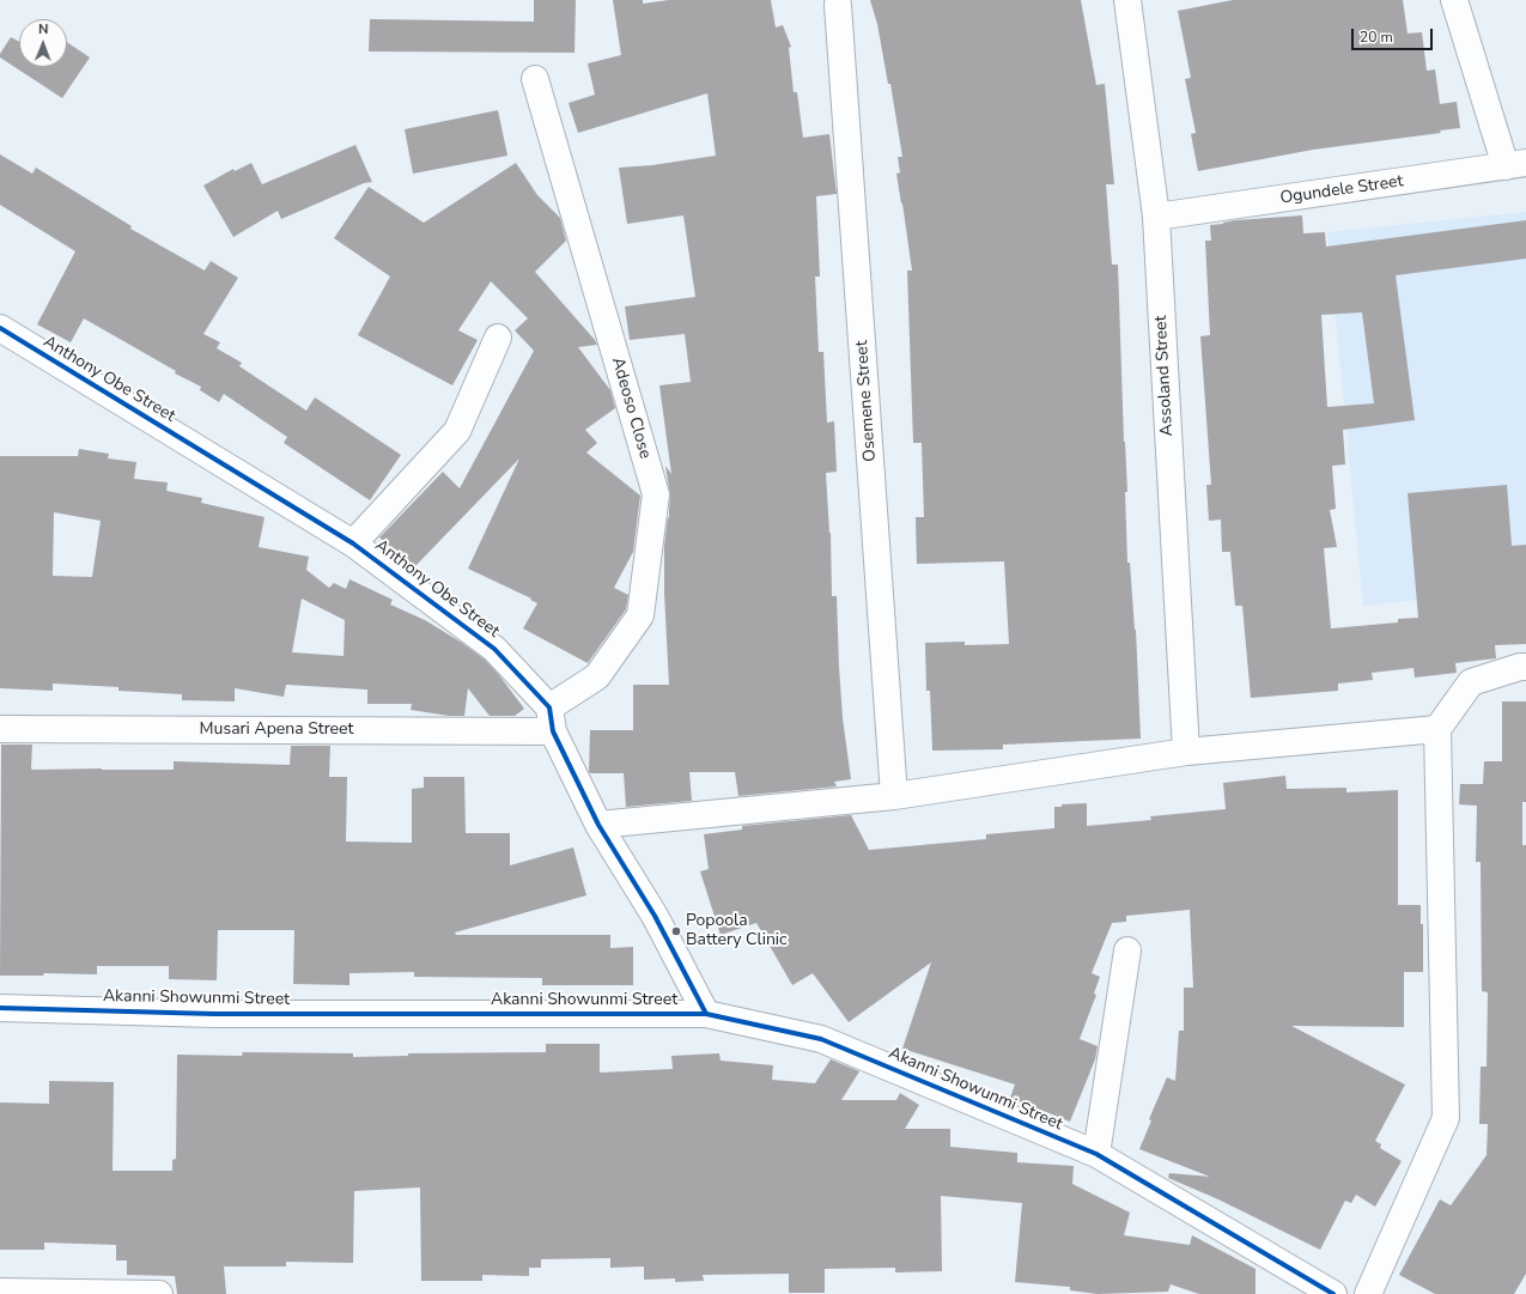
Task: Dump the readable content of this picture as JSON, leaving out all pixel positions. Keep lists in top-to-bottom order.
{
  "streets": {
    "street": [
      "Ogundele Street",
      "Assoland Street",
      "Anthony Obe Street",
      "Osemene Street",
      "Adeoso Close",
      "Musari Apena Street",
      "Akanni Showunmi Street"
    ]
  },
  "crossings": [
    ["Ogundele Street", "Assoland Street"],
    ["Anthony Obe Street", "Adeoso Close"],
    ["Anthony Obe Street", "Musari Apena Street"],
    ["Anthony Obe Street", "Akanni Showunmi Street"],
    ["Adeoso Close", "Musari Apena Street"]
  ],
  "places": ["Popoola Battery Clinic"],
  "scale_bar": "20 m",
  "north": "top"
}
